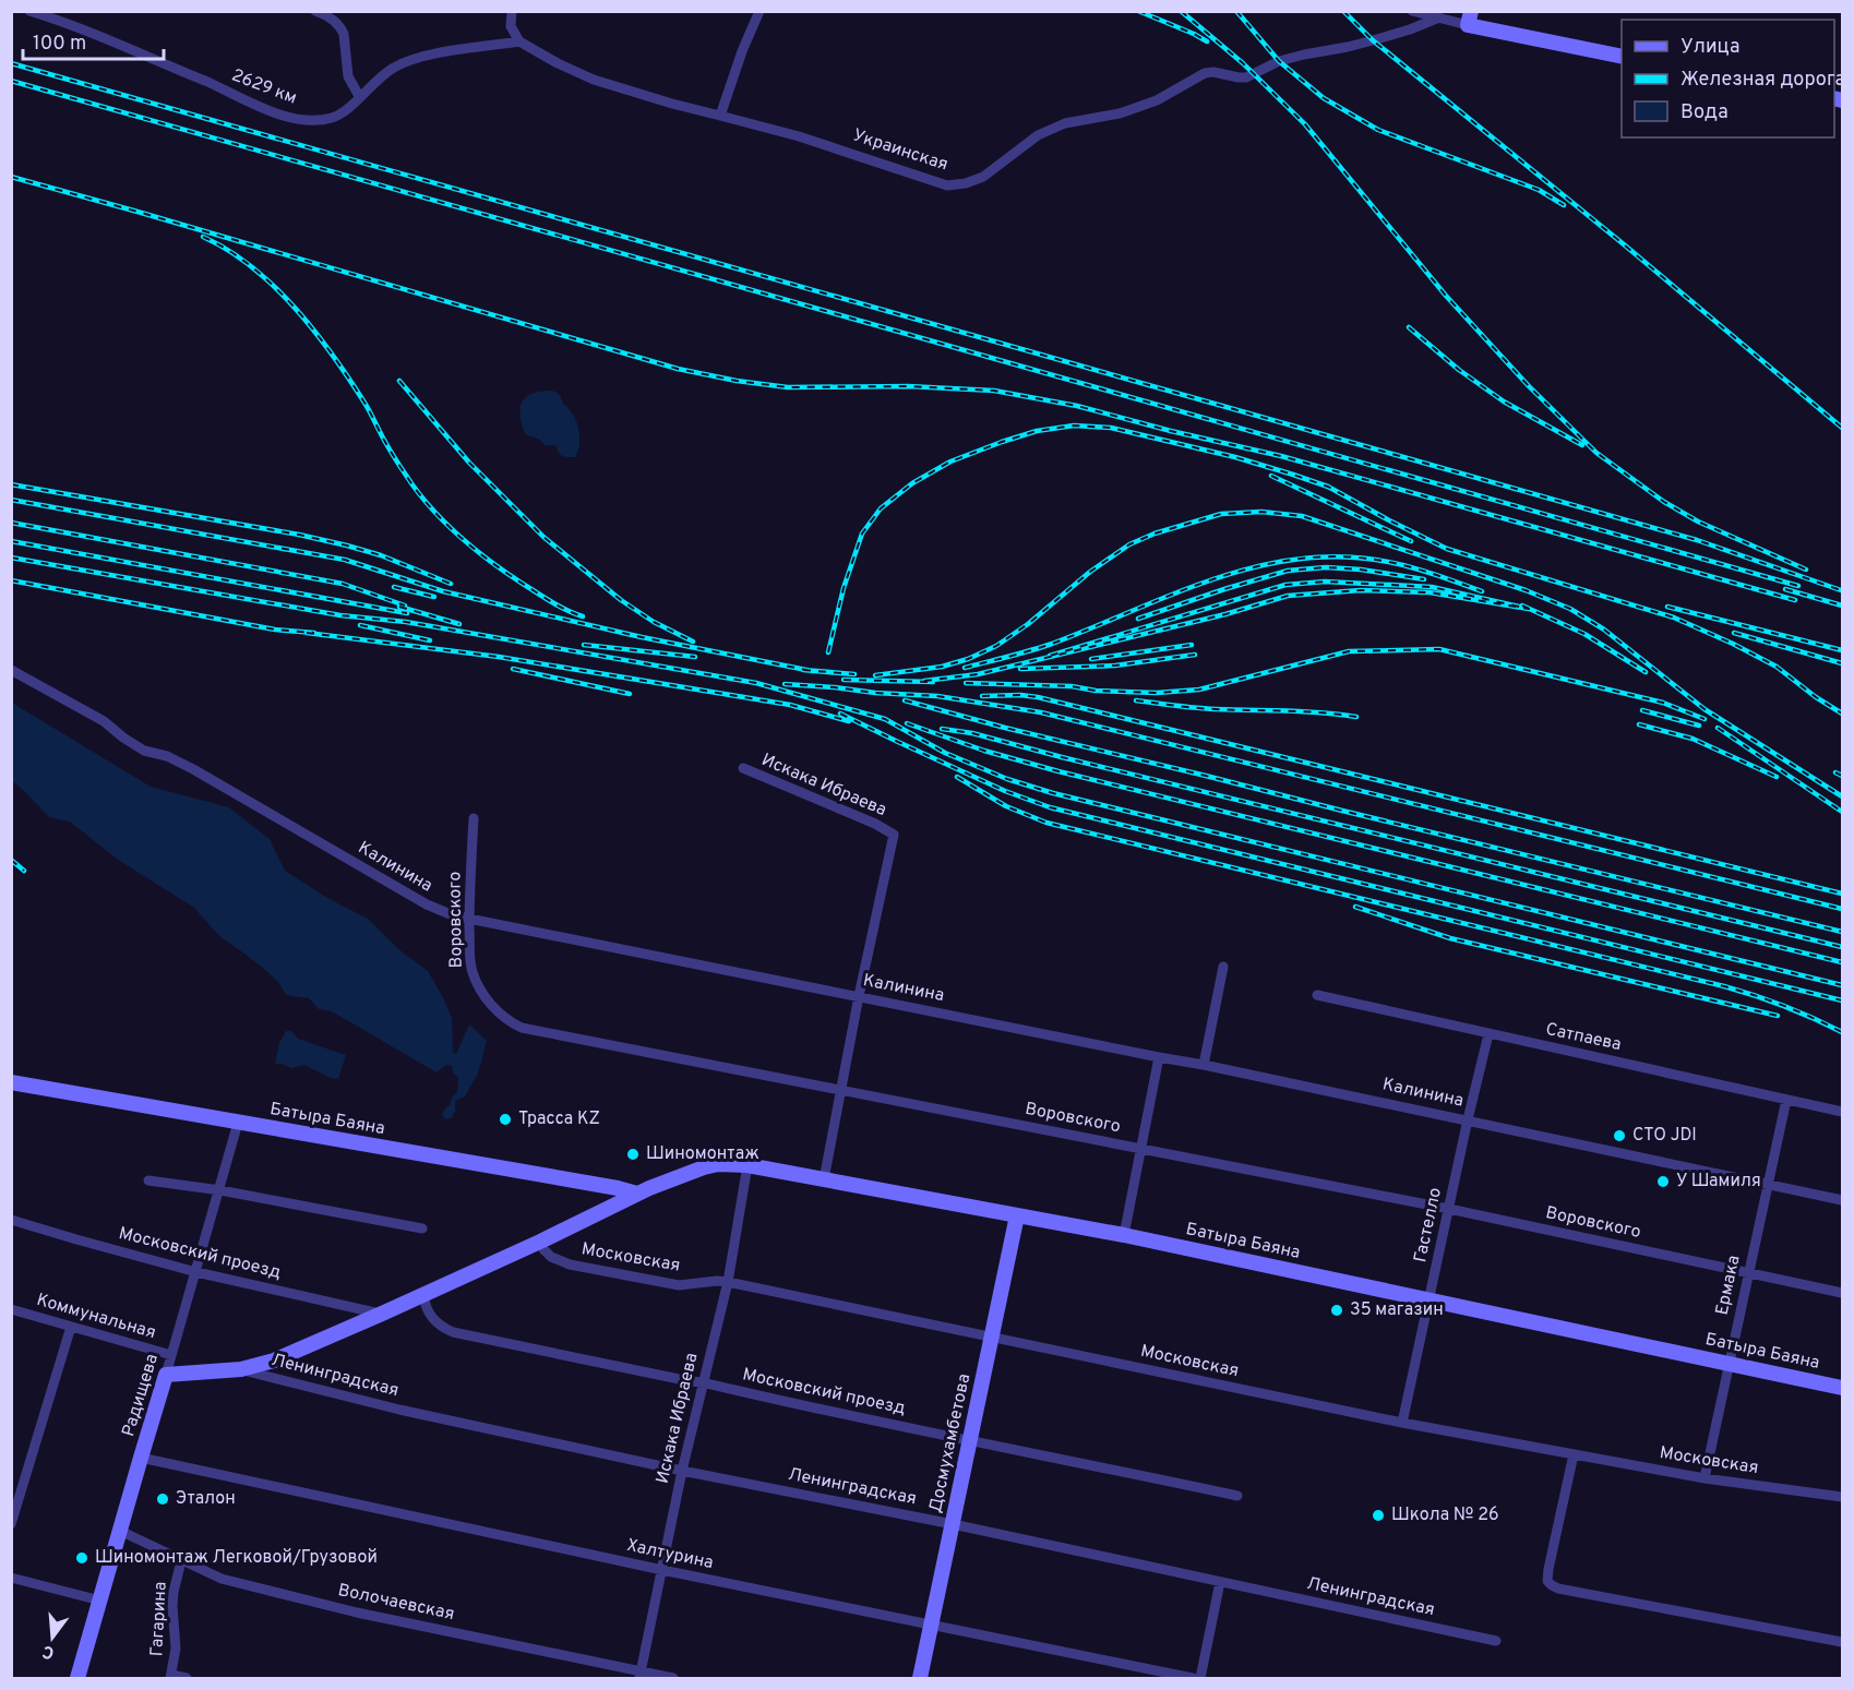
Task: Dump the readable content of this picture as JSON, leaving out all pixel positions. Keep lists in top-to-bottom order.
{
  "streets": {
    "street": [
      "2629 км",
      "Украинская",
      "Искака Ибраева",
      "Калинина",
      "Воровского",
      "Сатпаева",
      "Батыра Баяна",
      "Гастелло",
      "Московский проезд",
      "Московская",
      "Ермака",
      "Коммунальная",
      "Ленинградская",
      "Радищева",
      "Досмухамбетова",
      "Халтурина",
      "Волочаевская",
      "Гагарина"
    ]
  },
  "crossings": [
    ["2629 км", "Украинская"],
    ["Искака Ибраева", "Калинина"],
    ["Искака Ибраева", "Воровского"],
    ["Искака Ибраева", "Батыра Баяна"],
    ["Искака Ибраева", "Московский проезд"],
    ["Искака Ибраева", "Московская"],
    ["Искака Ибраева", "Ленинградская"],
    ["Искака Ибраева", "Халтурина"],
    ["Искака Ибраева", "Волочаевская"],
    ["Калинина", "Воровского"],
    ["Калинина", "Гастелло"],
    ["Калинина", "Ермака"],
    ["Воровского", "Гастелло"],
    ["Воровского", "Ермака"],
    ["Сатпаева", "Гастелло"],
    ["Сатпаева", "Ермака"],
    ["Батыра Баяна", "Гастелло"],
    ["Батыра Баяна", "Московский проезд"],
    ["Батыра Баяна", "Московская"],
    ["Батыра Баяна", "Ермака"],
    ["Батыра Баяна", "Ленинградская"],
    ["Батыра Баяна", "Радищева"],
    ["Батыра Баяна", "Досмухамбетова"],
    ["Гастелло", "Московская"],
    ["Московский проезд", "Радищева"],
    ["Московский проезд", "Досмухамбетова"],
    ["Московская", "Ермака"],
    ["Московская", "Досмухамбетова"],
    ["Коммунальная", "Радищева"],
    ["Ленинградская", "Досмухамбетова"],
    ["Радищева", "Халтурина"],
    ["Радищева", "Волочаевская"],
    ["Досмухамбетова", "Халтурина"],
    ["Волочаевская", "Гагарина"]
  ],
  "places": [
    "Трасса KZ",
    "СТО JDI",
    "Шиномонтаж",
    "У Шамиля",
    "35 магазин",
    "Эталон",
    "Школа № 26",
    "Шиномонтаж Легковой/Грузовой"
  ],
  "legend": ["Улица", "Железная дорога", "Вода"],
  "scale_bar": "100 m",
  "north": "bottom"
}
